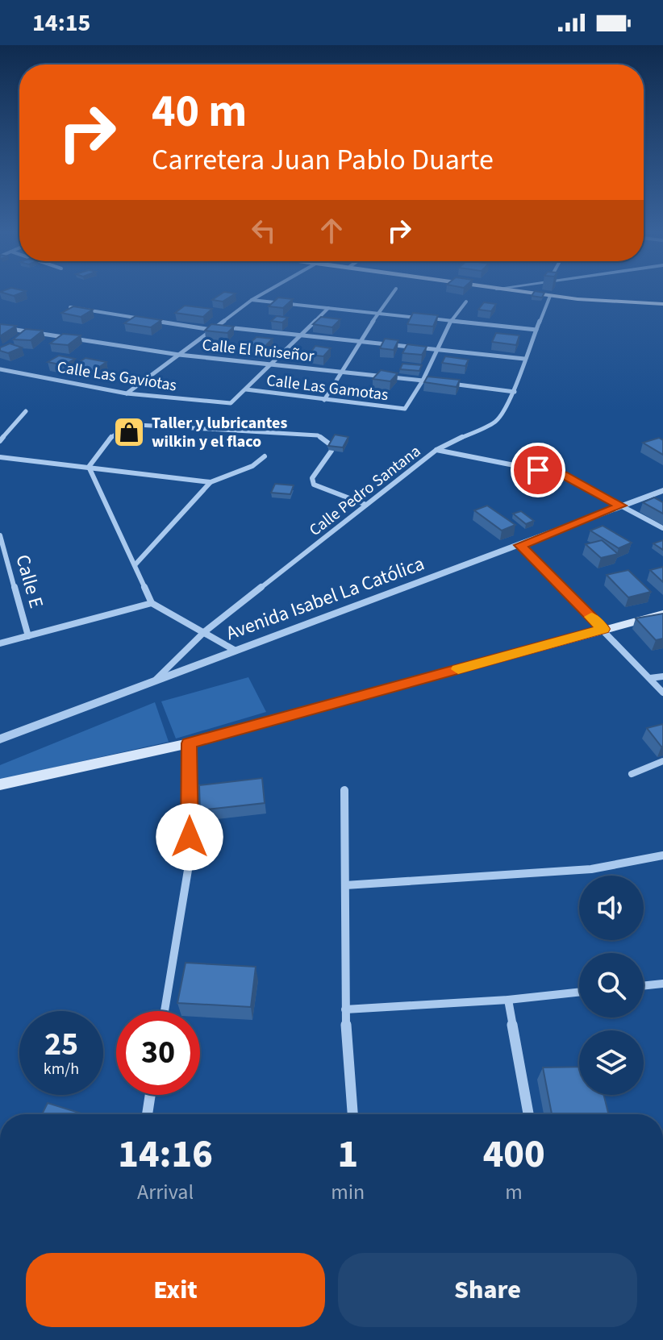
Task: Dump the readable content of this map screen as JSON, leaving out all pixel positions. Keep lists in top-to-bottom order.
{
  "streets": {
    "street": [
      "Calle El Ruiseñor",
      "Calle Las Gaviotas",
      "Calle Las Gamotas",
      "Calle Pedro Santana",
      "Calle E",
      "Avenida Isabel La Católica"
    ]
  },
  "crossings": [
    ["Calle El Ruiseñor", "Calle Las Gamotas"],
    ["Calle Las Gaviotas", "Calle Las Gamotas"],
    ["Calle Pedro Santana", "Avenida Isabel La Católica"]
  ],
  "places": {
    "shop": ["Taller y lubricantes wilkin y el flaco"]
  },
  "page": {
    "status": "14:15",
    "turn": ["40 m", "Carretera Juan Pablo Duarte"],
    "speed": "25 km/h",
    "limit": "30",
    "eta": [
      "14:16",
      "Arrival",
      "1",
      "min",
      "400",
      "m"
    ],
    "buttons": ["Exit", "Share"]
  }
}
